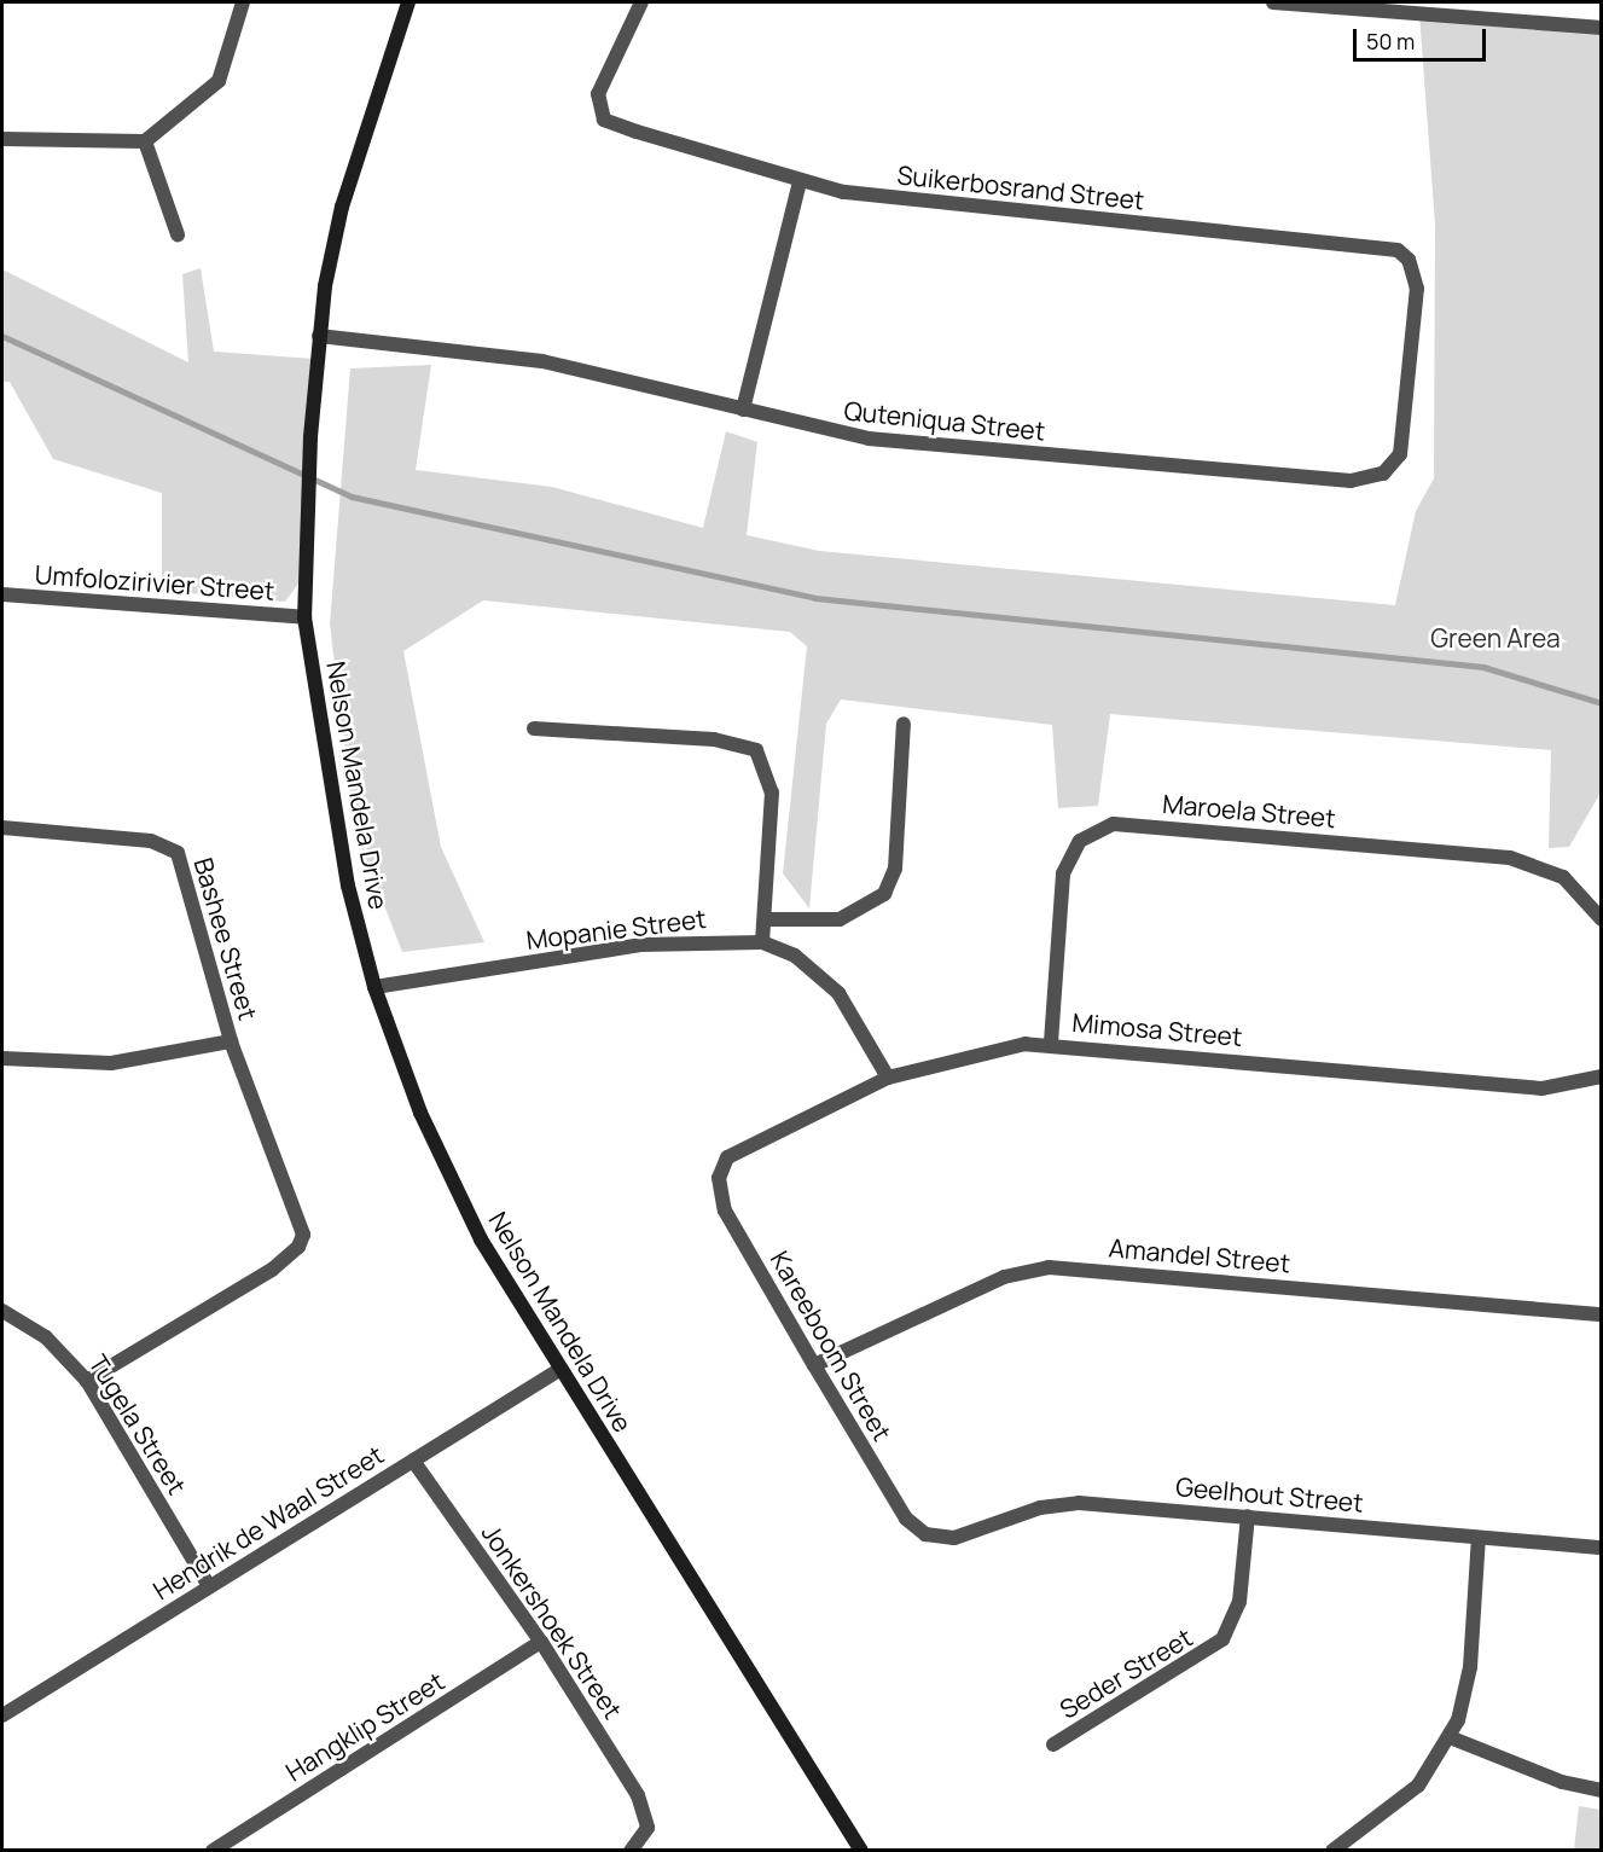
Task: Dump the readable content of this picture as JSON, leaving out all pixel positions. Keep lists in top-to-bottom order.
{
  "streets": {
    "street": [
      "Suikerbosrand Street",
      "Quteniqua Street",
      "Umfolozirivier Street",
      "Nelson Mandela Drive",
      "Maroela Street",
      "Mopanie Street",
      "Bashee Street",
      "Mimosa Street",
      "Amandel Street",
      "Kareeboom Street",
      "Tugela Street",
      "Geelhout Street",
      "Hendrik de Waal Street",
      "Jonkershoek Street",
      "Seder Street",
      "Hangklip Street"
    ]
  },
  "crossings": [
    ["Suikerbosrand Street", "Quteniqua Street"],
    ["Quteniqua Street", "Nelson Mandela Drive"],
    ["Umfolozirivier Street", "Nelson Mandela Drive"],
    ["Nelson Mandela Drive", "Mopanie Street"],
    ["Nelson Mandela Drive", "Hendrik de Waal Street"],
    ["Maroela Street", "Mimosa Street"],
    ["Mopanie Street", "Mimosa Street"],
    ["Bashee Street", "Tugela Street"],
    ["Mimosa Street", "Kareeboom Street"],
    ["Amandel Street", "Kareeboom Street"],
    ["Kareeboom Street", "Geelhout Street"],
    ["Tugela Street", "Hendrik de Waal Street"],
    ["Geelhout Street", "Seder Street"],
    ["Hendrik de Waal Street", "Jonkershoek Street"],
    ["Jonkershoek Street", "Hangklip Street"]
  ],
  "parks": ["Green Area"],
  "scale_bar": "50 m"
}
